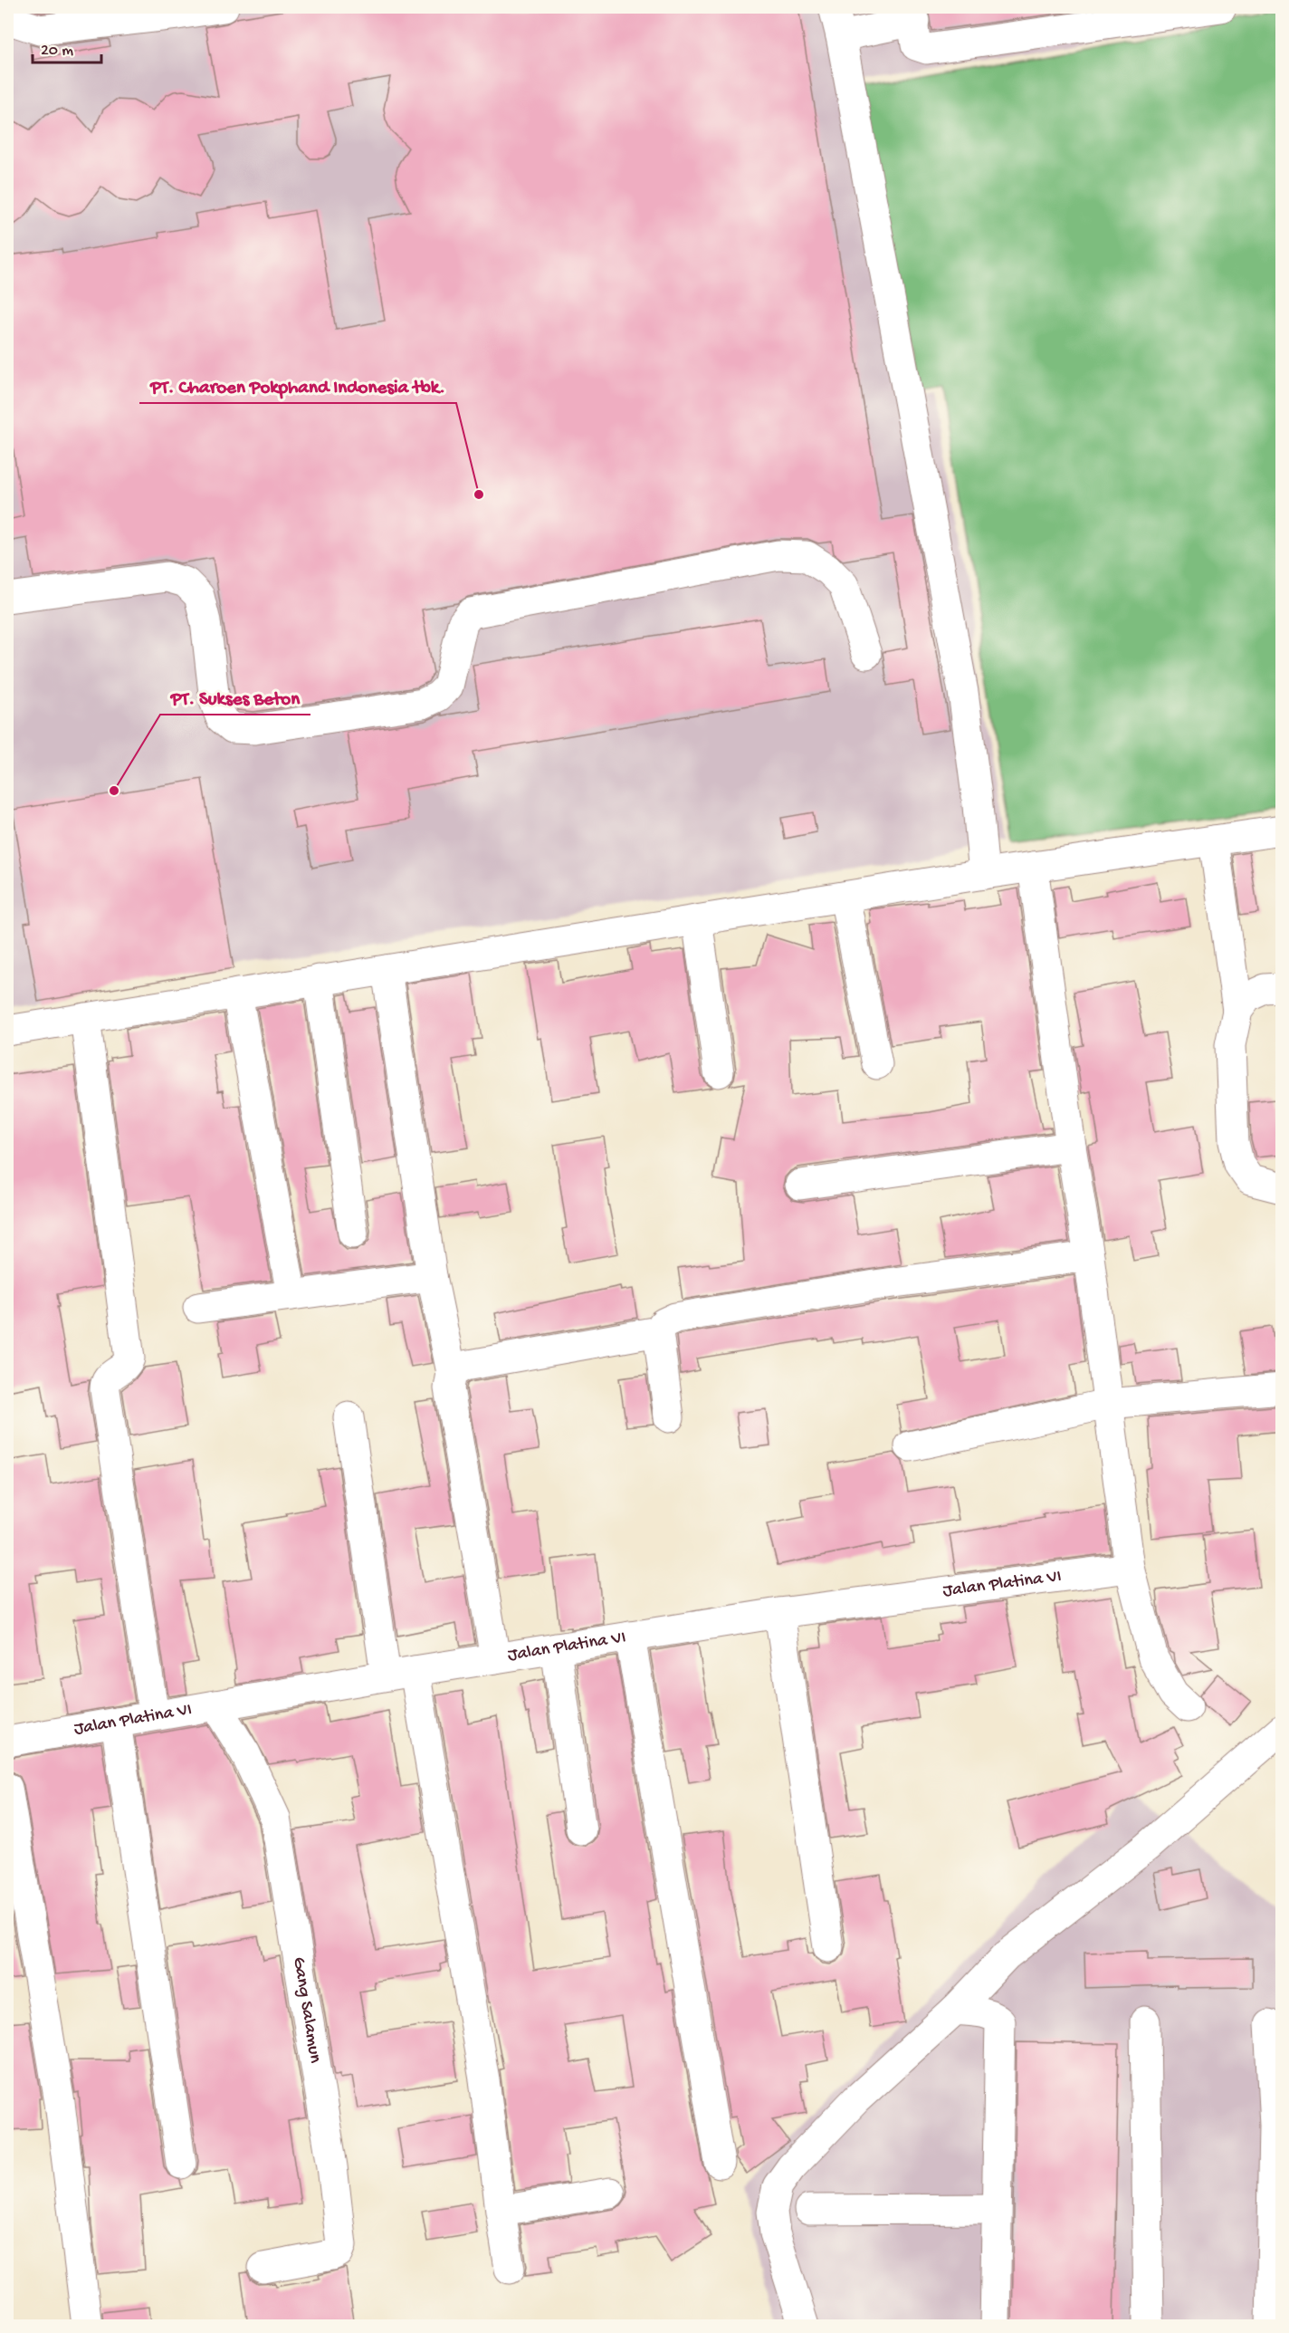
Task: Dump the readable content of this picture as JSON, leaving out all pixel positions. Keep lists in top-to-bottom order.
{
  "streets": {
    "street": ["Jalan Platina VI", "Gang Salamun"]
  },
  "crossings": [
    ["Jalan Platina VI", "Gang Salamun"]
  ],
  "places": ["PT. Charoen Pokphand Indonesia tbk.", "PT. Sukses Beton"],
  "scale_bar": "20 m"
}
